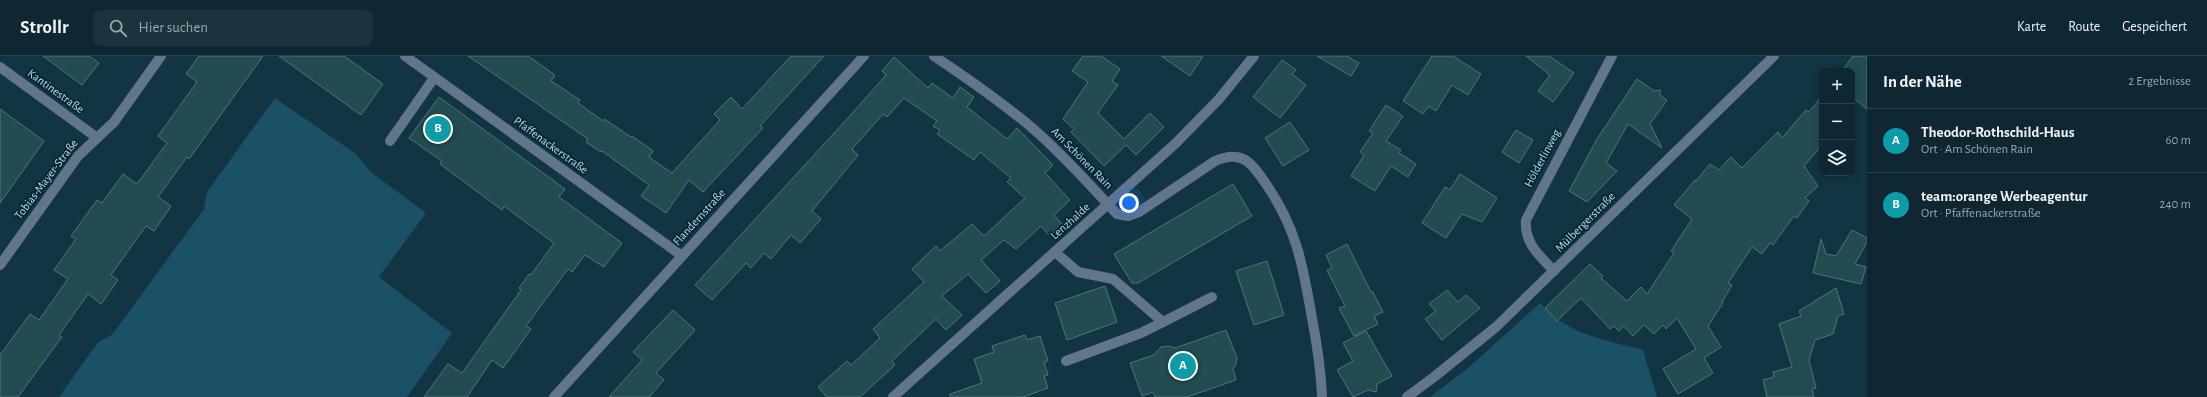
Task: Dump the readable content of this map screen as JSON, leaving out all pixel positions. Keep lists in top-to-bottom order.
{
  "streets": {
    "street": [
      "Kantinestraße",
      "Pfaffenackerstraße",
      "Am Schönen Rain",
      "Hölderlinweg",
      "Tobias-Mayer-Straße",
      "Flandernstraße",
      "Lenzhalde",
      "Mülbergerstraße"
    ]
  },
  "crossings": [
    ["Kantinestraße", "Tobias-Mayer-Straße"],
    ["Pfaffenackerstraße", "Flandernstraße"],
    ["Am Schönen Rain", "Lenzhalde"],
    ["Hölderlinweg", "Mülbergerstraße"]
  ],
  "page": {
    "header": "Strollr",
    "search": "Hier suchen",
    "nav": ["Karte", "Route", "Gespeichert"],
    "heading": ["In der Nähe", "2 Ergebnisse"],
    "map_buttons": ["+", "−"],
    "list": [
      {
        "mark": "A",
        "name": "Theodor-Rothschild-Haus",
        "note": "Ort · Am Schönen Rain",
        "value": "60 m"
      },
      {
        "mark": "B",
        "name": "team:orange Werbeagentur",
        "note": "Ort · Pfaffenackerstraße",
        "value": "240 m"
      }
    ],
    "pins": ["B", "A"]
  }
}
